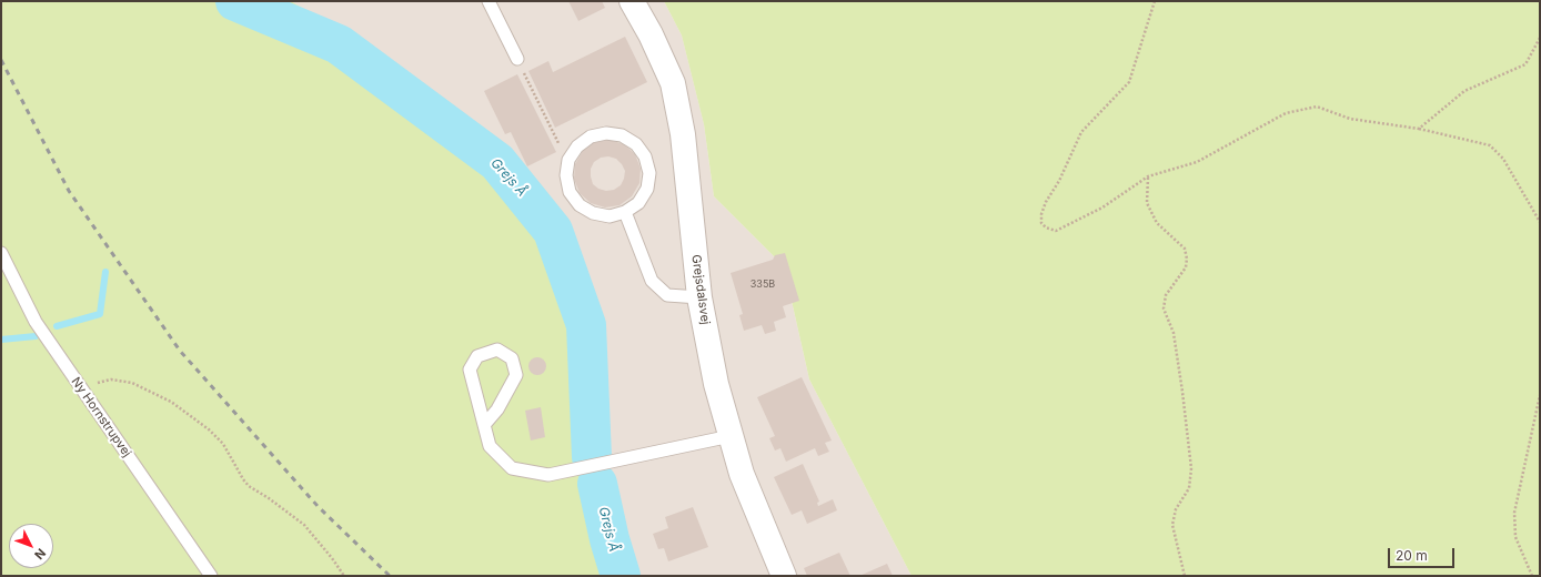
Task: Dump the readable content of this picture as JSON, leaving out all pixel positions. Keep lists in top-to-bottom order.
{
  "streets": {
    "street": ["Grejsdalsvej"],
    "lane": ["Ny Hornstrupvej"]
  },
  "water": ["Grejs Å"],
  "house_numbers": ["335B"],
  "scale_bar": "20 m",
  "north": "bottom right"
}
